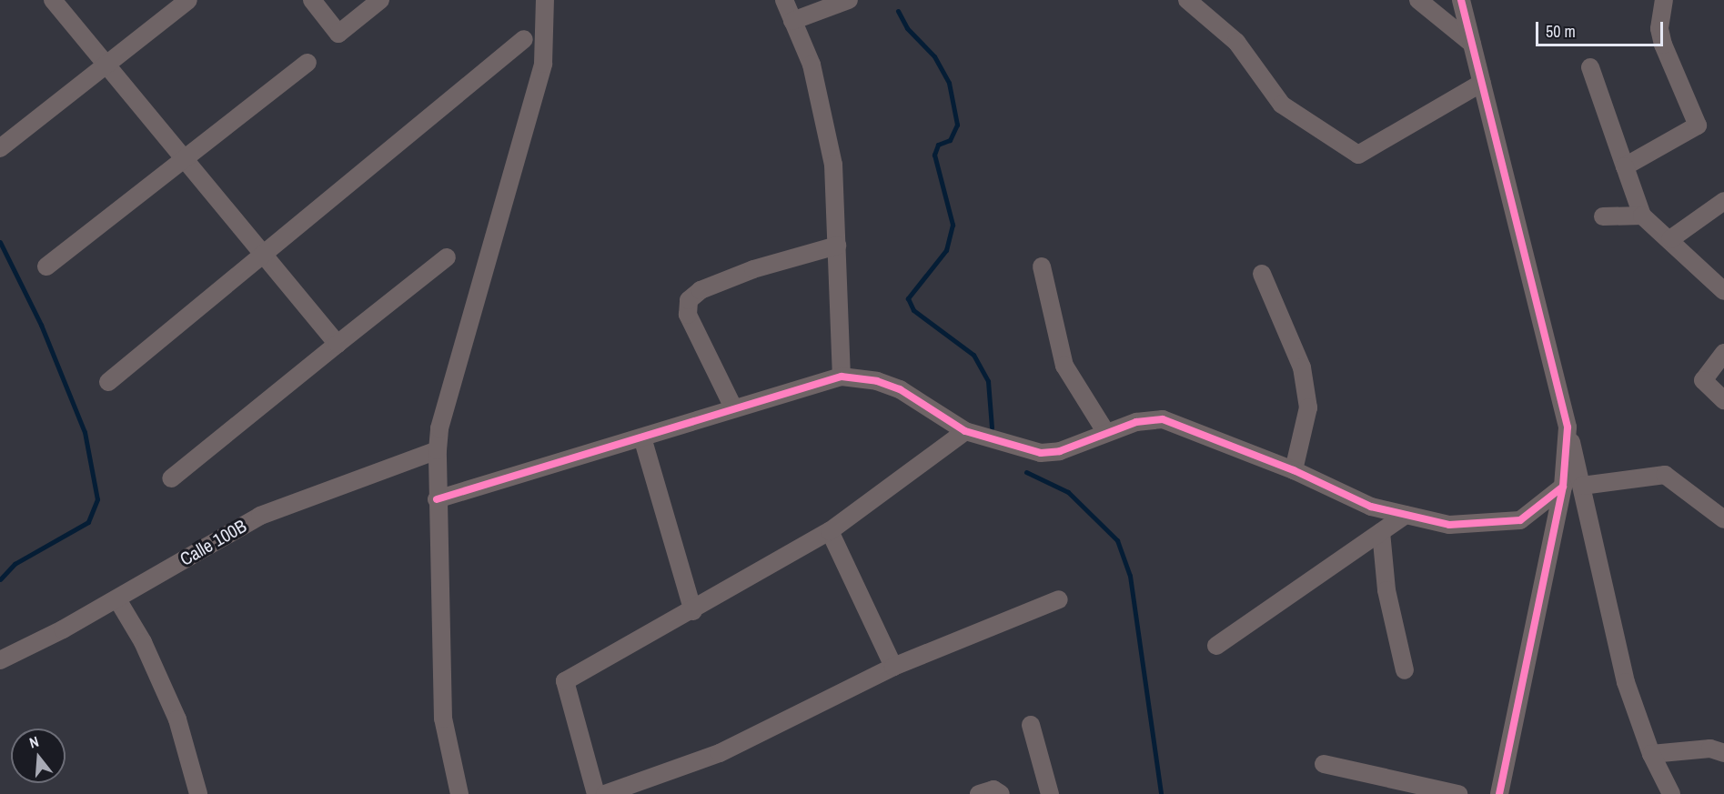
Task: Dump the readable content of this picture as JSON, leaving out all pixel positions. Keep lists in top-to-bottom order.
{
  "streets": {
    "street": ["Calle 100B"]
  },
  "scale_bar": "50 m",
  "north": "top"
}
